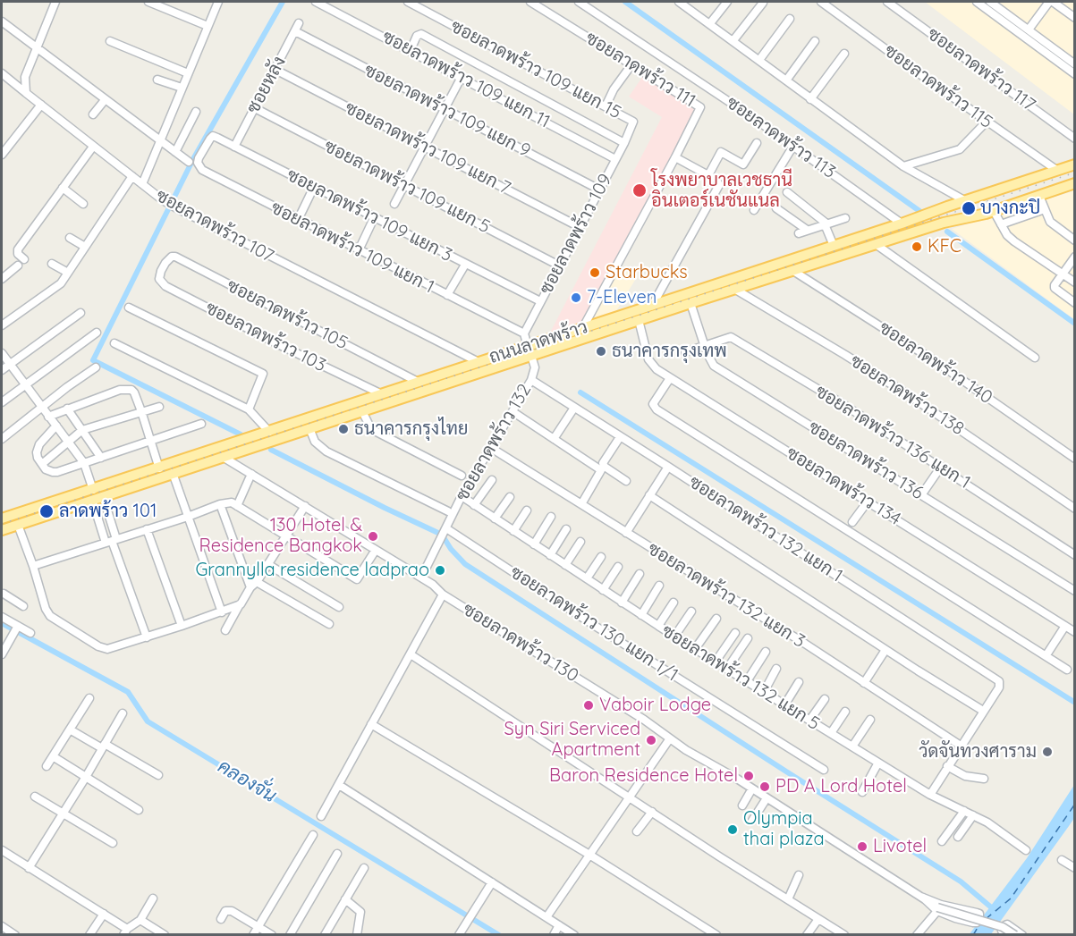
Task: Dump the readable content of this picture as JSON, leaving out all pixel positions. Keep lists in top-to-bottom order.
{
  "streets": {
    "main road": ["ถนนลาดพร้าว"],
    "street": [
      "ซอยลาดพร้าว 109 แยก 15",
      "ซอยลาดพร้าว 111",
      "ซอยลาดพร้าว 117",
      "ซอยลาดพร้าว 109 แยก 11",
      "ซอยหลัง",
      "ซอยลาดพร้าว 115",
      "ซอยลาดพร้าว 109 แยก 9",
      "ซอยลาดพร้าว 113",
      "ซอยลาดพร้าว 109 แยก 7",
      "ซอยลาดพร้าว 109 แยก 5",
      "ซอยลาดพร้าว 109 แยก 3",
      "ซอยลาดพร้าว 107",
      "ซอยลาดพร้าว 109",
      "ซอยลาดพร้าว 109 แยก 1",
      "ซอยลาดพร้าว 105",
      "ซอยลาดพร้าว 103",
      "ซอยลาดพร้าว 140",
      "ซอยลาดพร้าว 138",
      "ซอยลาดพร้าว 136 แยก 1",
      "ซอยลาดพร้าว 132",
      "ซอยลาดพร้าว 136",
      "ซอยลาดพร้าว 134",
      "ซอยลาดพร้าว 132 แยก 1",
      "ซอยลาดพร้าว 132 แยก 3",
      "ซอยลาดพร้าว 130 แยก 1/1",
      "ซอยลาดพร้าว 130",
      "ซอยลาดพร้าว 132 แยก 5"
    ]
  },
  "crossings": [
    ["ซอยลาดพร้าว 109 แยก 15", "ซอยลาดพร้าว 109"],
    ["ซอยลาดพร้าว 111", "ถนนลาดพร้าว"],
    ["ซอยลาดพร้าว 109 แยก 11", "ซอยลาดพร้าว 109"],
    ["ซอยหลัง", "ซอยลาดพร้าว 109 แยก 9"],
    ["ซอยหลัง", "ซอยลาดพร้าว 109 แยก 7"],
    ["ซอยหลัง", "ซอยลาดพร้าว 109 แยก 5"],
    ["ซอยหลัง", "ซอยลาดพร้าว 109 แยก 3"],
    ["ซอยลาดพร้าว 115", "ถนนลาดพร้าว"],
    ["ซอยลาดพร้าว 109 แยก 9", "ซอยลาดพร้าว 109"],
    ["ซอยลาดพร้าว 113", "ถนนลาดพร้าว"],
    ["ซอยลาดพร้าว 109 แยก 7", "ซอยลาดพร้าว 109"],
    ["ซอยลาดพร้าว 109 แยก 5", "ซอยลาดพร้าว 109"],
    ["ซอยลาดพร้าว 109 แยก 3", "ซอยลาดพร้าว 109"],
    ["ซอยลาดพร้าว 109 แยก 3", "ซอยลาดพร้าว 109 แยก 1"],
    ["ซอยลาดพร้าว 107", "ถนนลาดพร้าว"],
    ["ซอยลาดพร้าว 109", "ซอยลาดพร้าว 109 แยก 1"],
    ["ซอยลาดพร้าว 105", "ซอยลาดพร้าว 103"],
    ["ซอยลาดพร้าว 105", "ถนนลาดพร้าว"],
    ["ซอยลาดพร้าว 103", "ถนนลาดพร้าว"],
    ["ถนนลาดพร้าว", "ซอยลาดพร้าว 140"],
    ["ถนนลาดพร้าว", "ซอยลาดพร้าว 138"],
    ["ถนนลาดพร้าว", "ซอยลาดพร้าว 132"],
    ["ถนนลาดพร้าว", "ซอยลาดพร้าว 136"],
    ["ถนนลาดพร้าว", "ซอยลาดพร้าว 134"],
    ["ถนนลาดพร้าว", "ซอยลาดพร้าว 130"],
    ["ซอยลาดพร้าว 136 แยก 1", "ซอยลาดพร้าว 136"],
    ["ซอยลาดพร้าว 132", "ซอยลาดพร้าว 132 แยก 1"],
    ["ซอยลาดพร้าว 132", "ซอยลาดพร้าว 132 แยก 3"],
    ["ซอยลาดพร้าว 132", "ซอยลาดพร้าว 130 แยก 1/1"],
    ["ซอยลาดพร้าว 132", "ซอยลาดพร้าว 130"],
    ["ซอยลาดพร้าว 132", "ซอยลาดพร้าว 132 แยก 5"]
  ],
  "water": ["คลองจั่น"],
  "places": [
    "โรงพยาบาลเวชธานี อินเตอร์เนชันแนล",
    "บางกะปิ",
    "KFC",
    "Starbucks",
    "7-Eleven",
    "ธนาคารกรุงเทพ",
    "ธนาคารกรุงไทย",
    "ลาดพร้าว 101",
    "130 Hotel & Residence Bangkok",
    "Grannylla residence ladprao",
    "Vaboir Lodge",
    "Syn Siri Serviced Apartment",
    "วัดจันทวงศาราม",
    "Baron Residence Hotel",
    "PD A Lord Hotel",
    "Olympia thai plaza",
    "Livotel"
  ]
}
